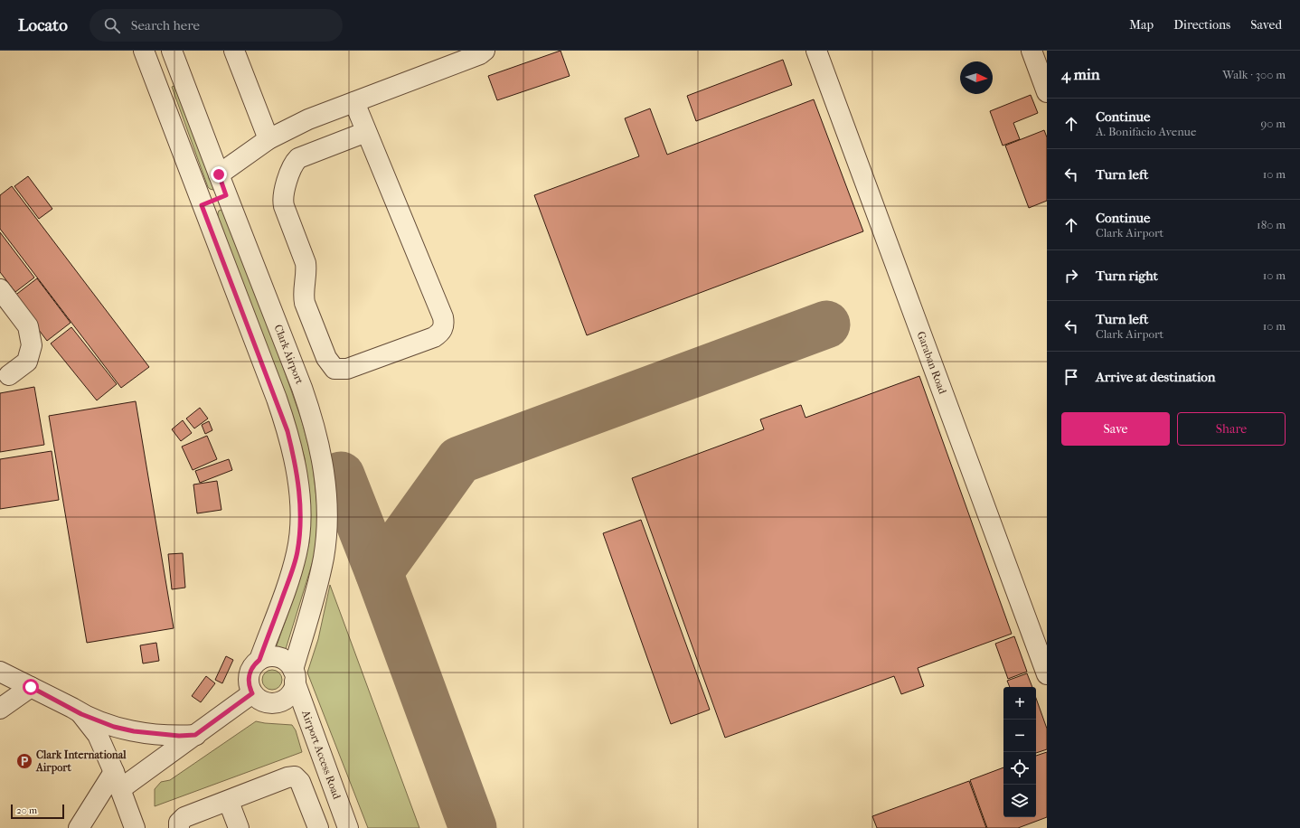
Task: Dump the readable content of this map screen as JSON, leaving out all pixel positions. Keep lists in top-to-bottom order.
{
  "streets": {
    "street": ["Clark Airport", "Garaban Road", "Airport Access Road"]
  },
  "crossings": [
    ["Clark Airport", "Airport Access Road"]
  ],
  "places": {
    "parking": ["Clark International Airport"]
  },
  "scale_bar": "20 m",
  "north": "right",
  "page": {
    "header": "Locato",
    "search": "Search here",
    "nav": ["Map", "Directions", "Saved"],
    "heading": ["4 min", "Walk · 300 m"],
    "list": [
      ["Continue", "A. Bonifacio Avenue", "90 m"],
      ["Turn left", "10 m"],
      ["Continue", "Clark Airport", "180 m"],
      ["Turn right", "10 m"],
      ["Turn left", "Clark Airport", "10 m"],
      "Arrive at destination"
    ],
    "buttons": ["Save", "Share"],
    "map_buttons": ["+", "−"],
    "scale": "20 m"
  }
}
